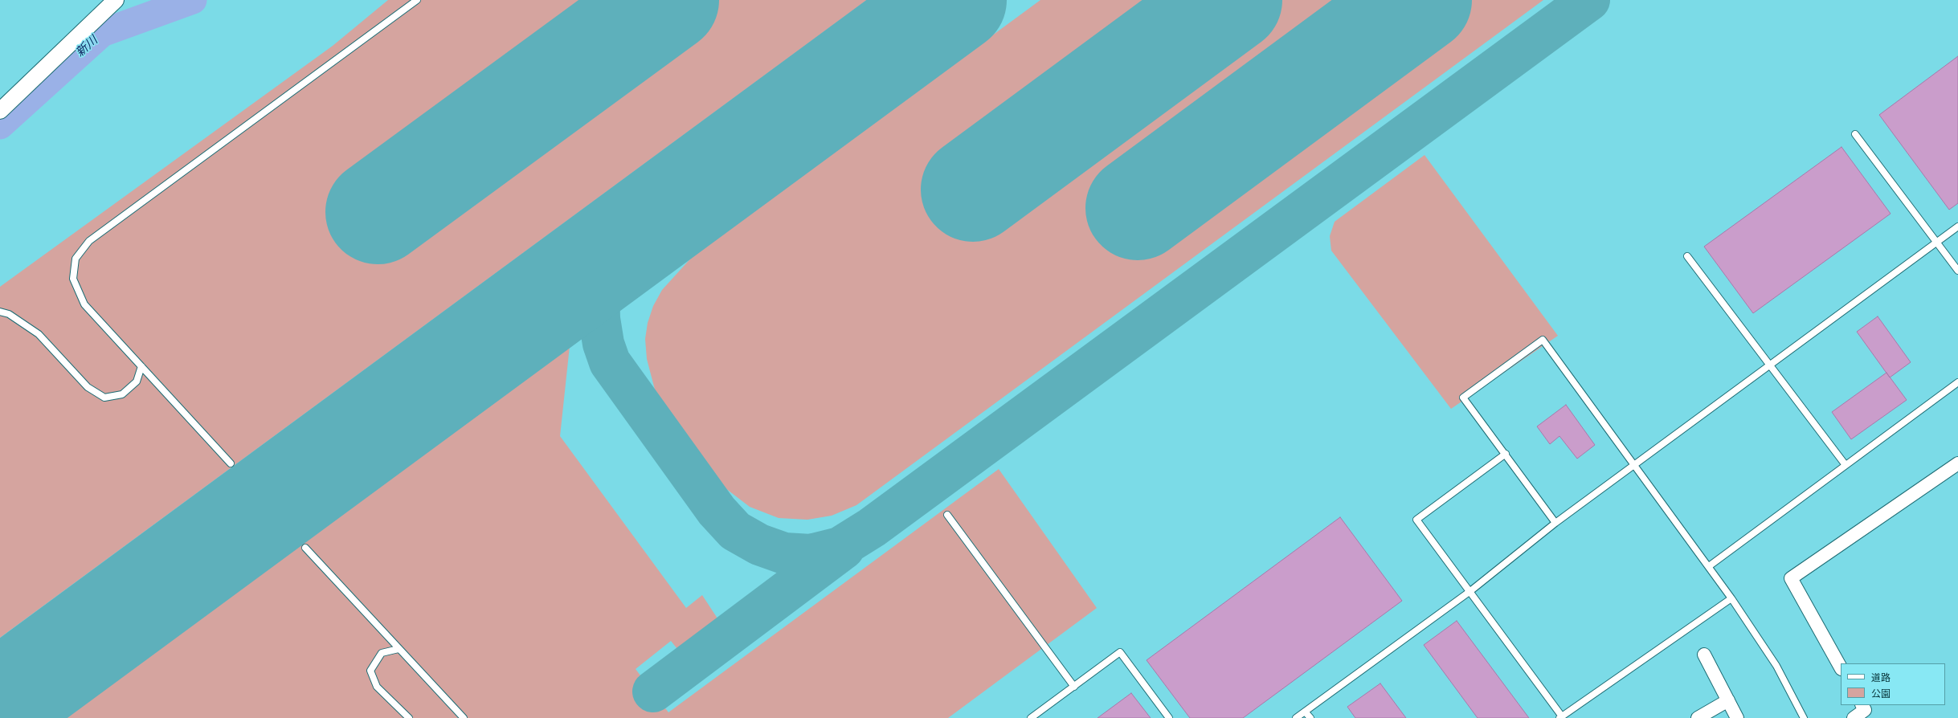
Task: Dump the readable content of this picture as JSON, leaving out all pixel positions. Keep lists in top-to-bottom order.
{
  "water": ["新川"],
  "legend": ["道路", "公園"]
}
